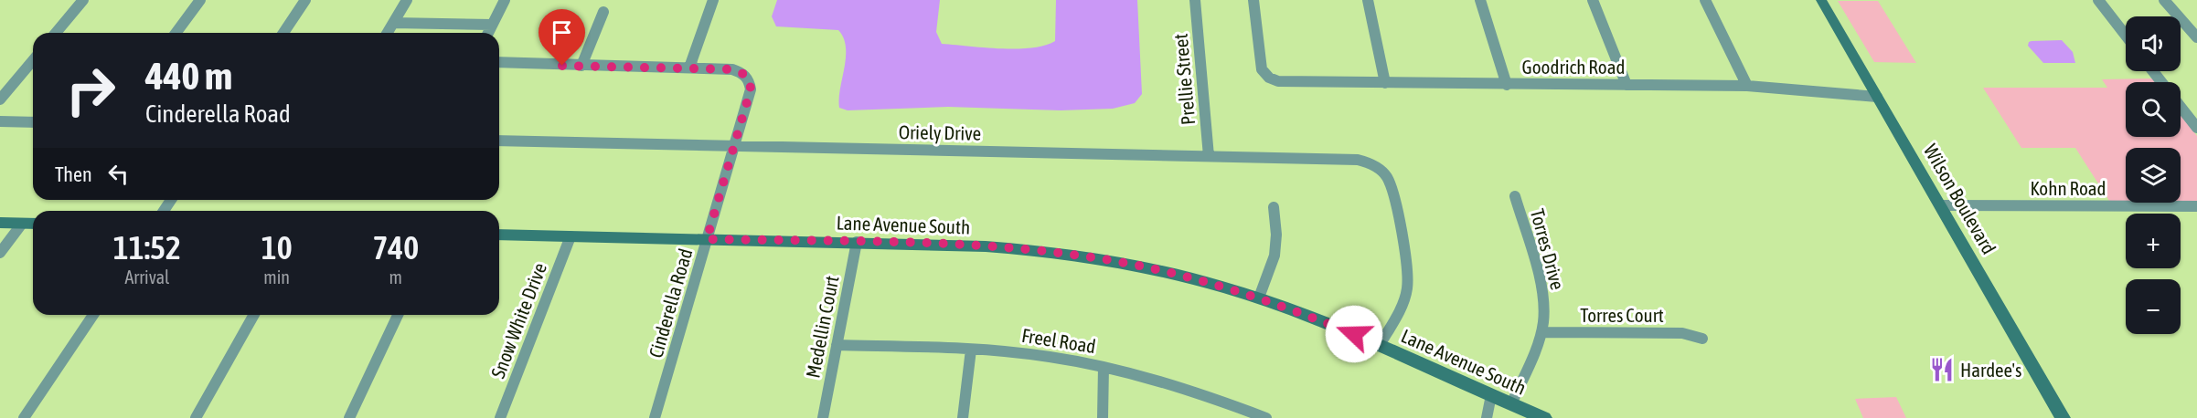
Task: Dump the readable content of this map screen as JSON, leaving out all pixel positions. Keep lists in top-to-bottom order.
{
  "streets": {
    "street": [
      "Goodrich Road",
      "Prellie Street",
      "Oriely Drive",
      "Kohn Road",
      "Wilson Boulevard",
      "Lane Avenue South",
      "Torres Drive",
      "Cinderella Road",
      "Torres Court",
      "Snow White Drive",
      "Medellin Court",
      "Freel Road"
    ]
  },
  "crossings": [
    ["Goodrich Road", "Wilson Boulevard"],
    ["Prellie Street", "Oriely Drive"],
    ["Oriely Drive", "Lane Avenue South"],
    ["Oriely Drive", "Cinderella Road"],
    ["Kohn Road", "Wilson Boulevard"],
    ["Lane Avenue South", "Torres Drive"],
    ["Lane Avenue South", "Cinderella Road"],
    ["Lane Avenue South", "Snow White Drive"],
    ["Lane Avenue South", "Medellin Court"],
    ["Torres Drive", "Torres Court"],
    ["Medellin Court", "Freel Road"]
  ],
  "places": {
    "restaurant": ["Hardee's"]
  },
  "page": {
    "map_buttons": ["+", "−"],
    "turn": ["440 m", "Cinderella Road"],
    "then": "Then",
    "eta": [
      "11:52",
      "Arrival",
      "10",
      "min",
      "740",
      "m"
    ]
  }
}
